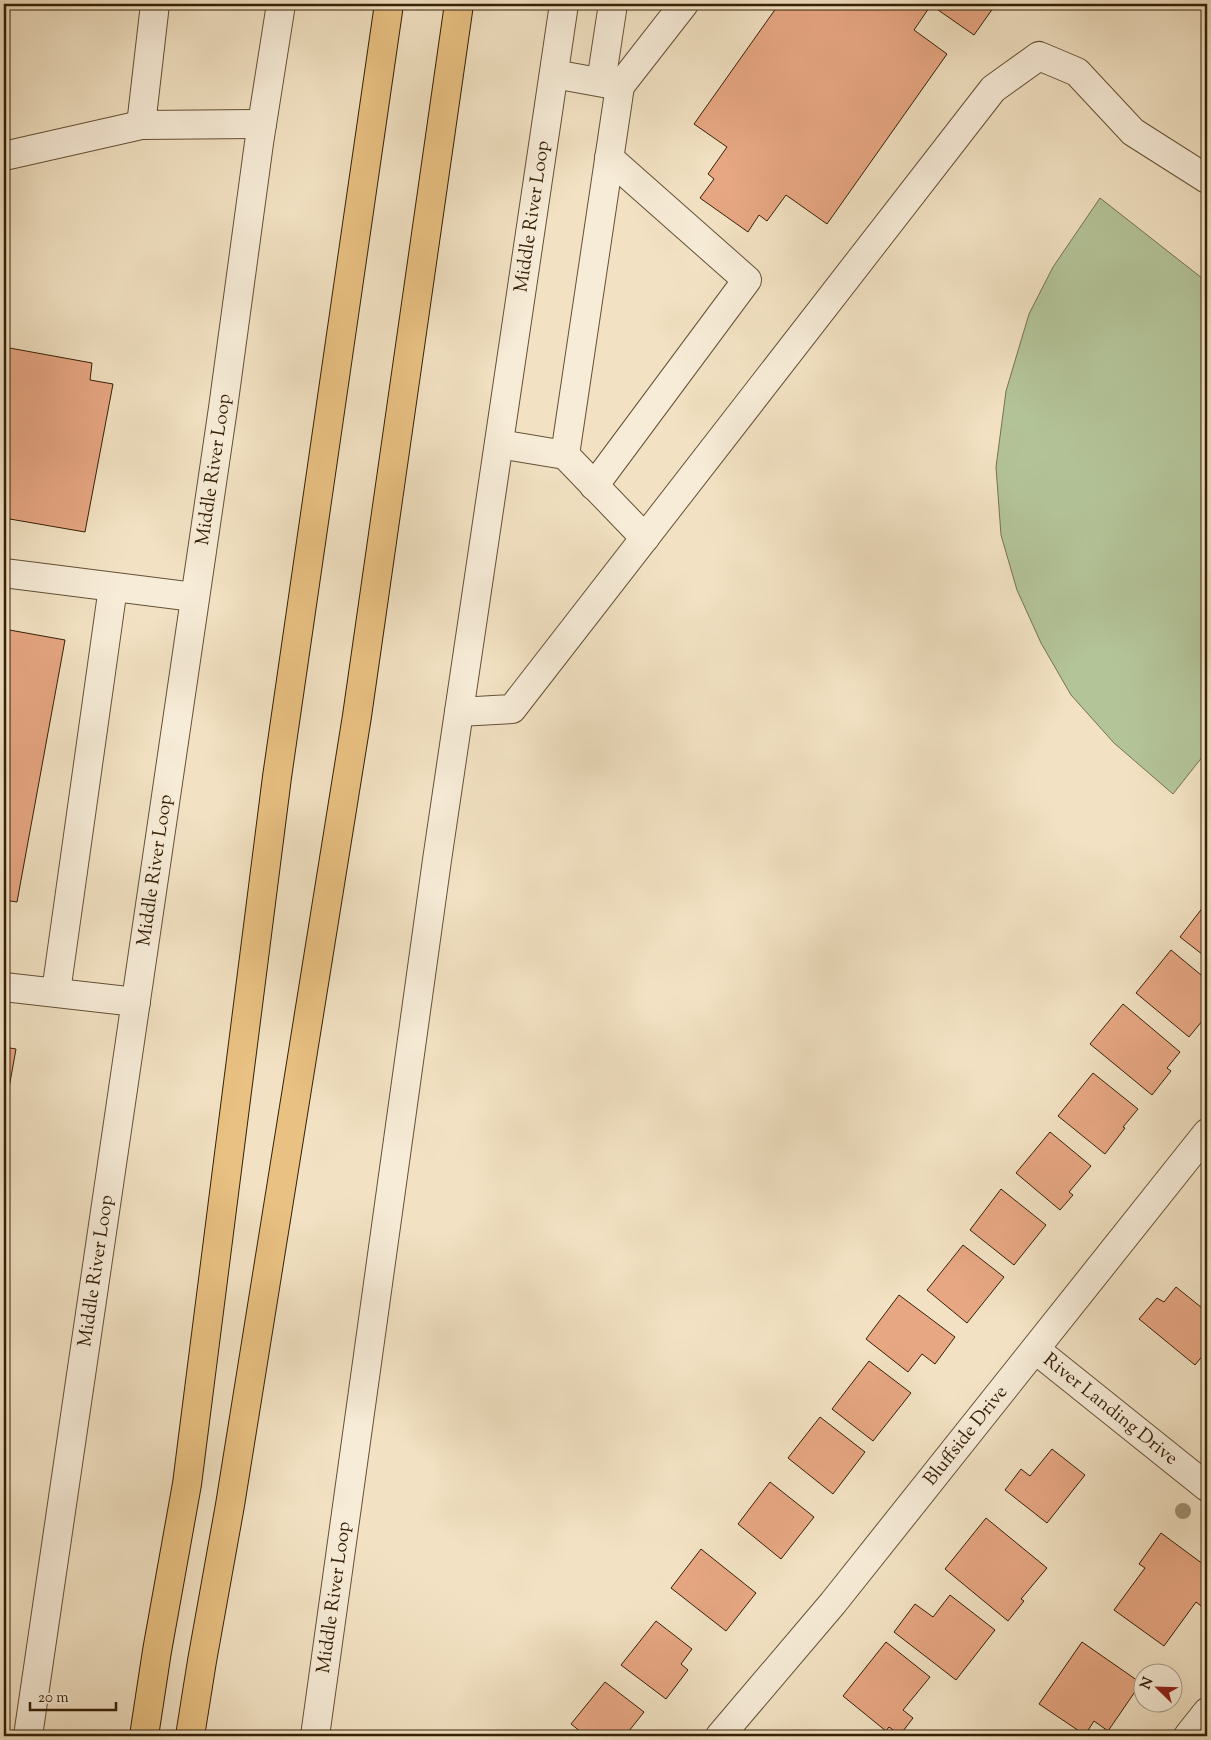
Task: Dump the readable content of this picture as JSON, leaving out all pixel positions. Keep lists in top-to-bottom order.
{
  "streets": {
    "street": ["Middle River Loop", "River Landing Drive", "Bluffside Drive"]
  },
  "crossings": [
    ["River Landing Drive", "Bluffside Drive"]
  ],
  "scale_bar": "20 m",
  "north": "top left"
}
